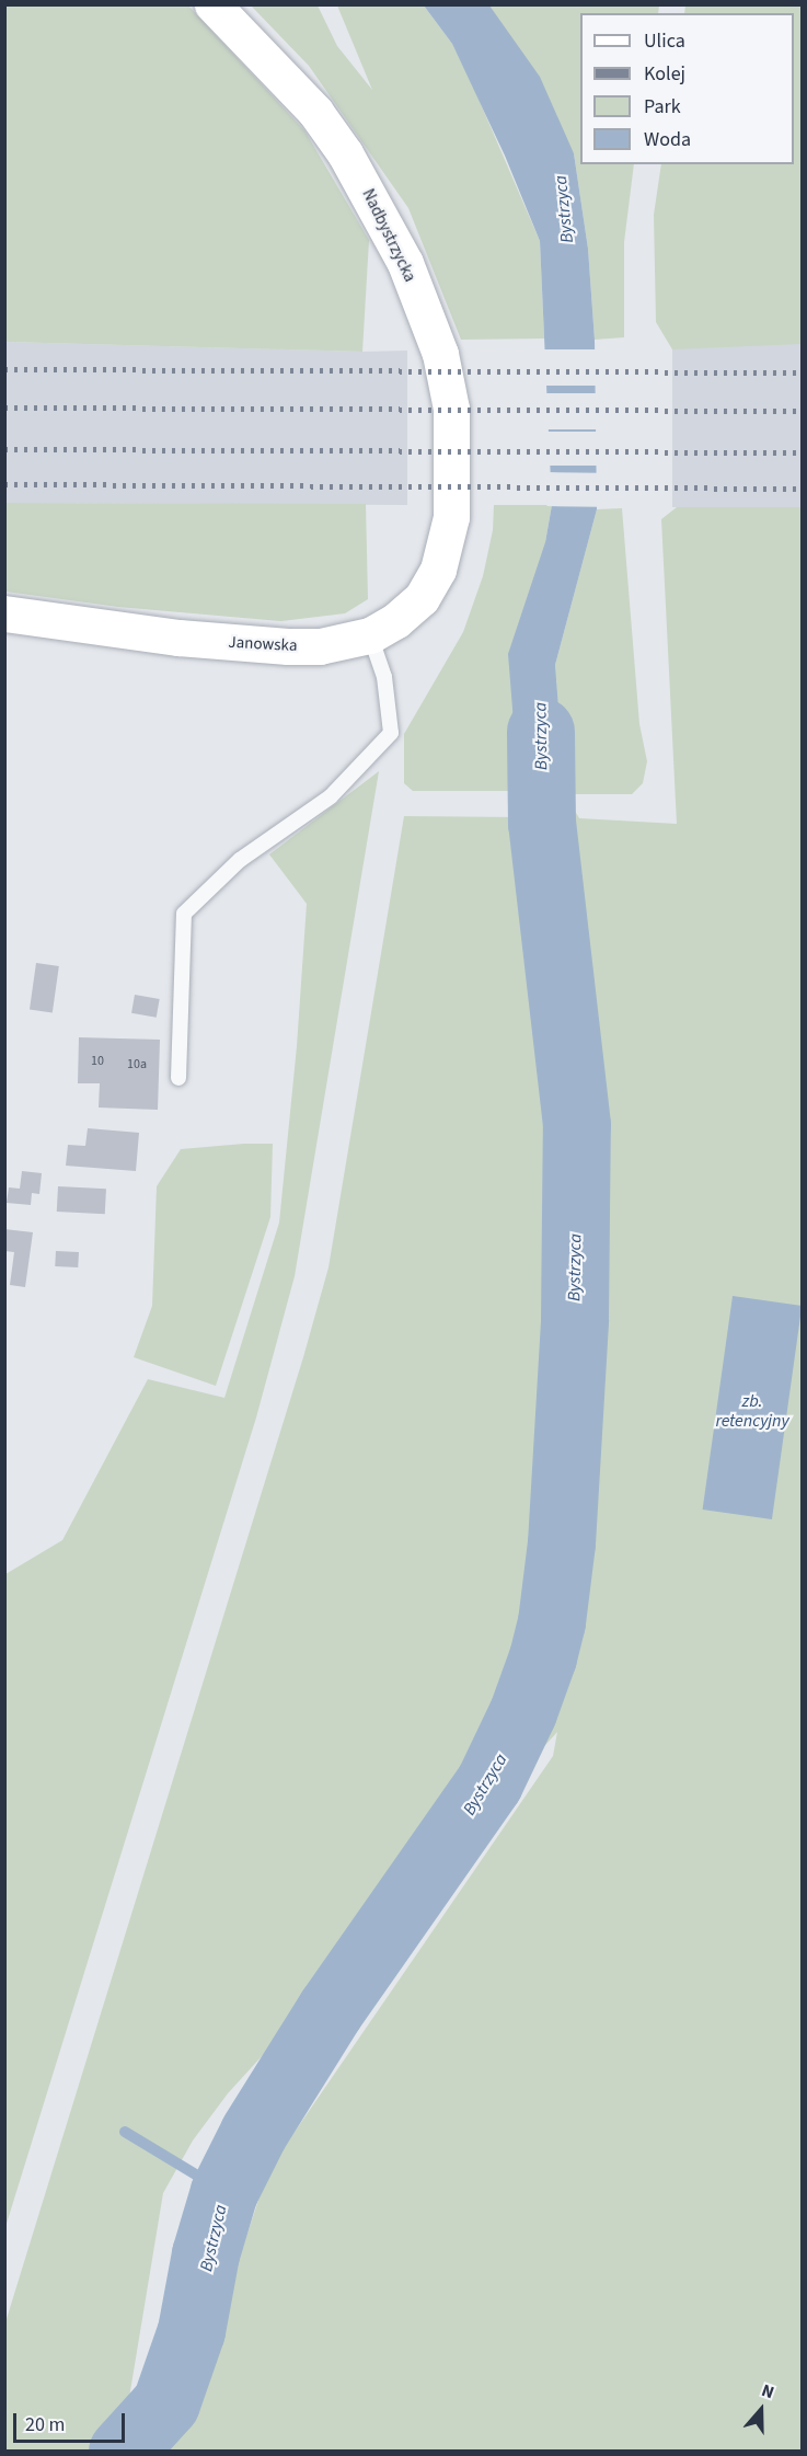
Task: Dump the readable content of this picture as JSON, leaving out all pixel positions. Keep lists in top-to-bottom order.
{
  "streets": {
    "street": ["Nadbystrzycka", "Janowska"]
  },
  "crossings": [
    ["Nadbystrzycka", "Janowska"]
  ],
  "water": ["Bystrzyca", "zb. retencyjny"],
  "house_numbers": ["10", "10a"],
  "legend": [
    "Ulica",
    "Kolej",
    "Park",
    "Woda"
  ],
  "scale_bar": "20 m",
  "north": "top"
}
